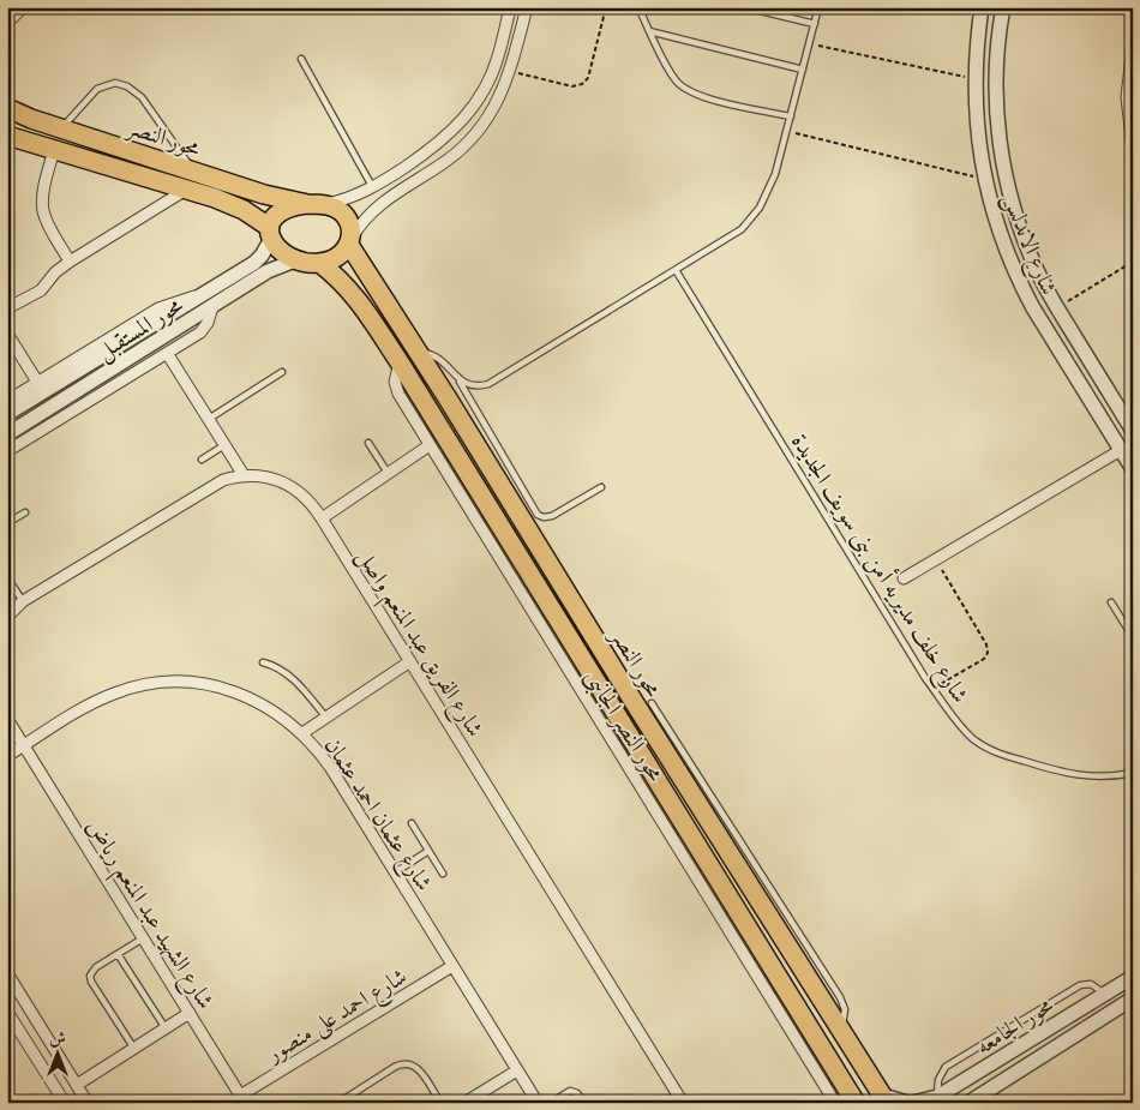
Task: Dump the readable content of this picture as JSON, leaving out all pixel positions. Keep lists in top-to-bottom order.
{
  "streets": {
    "highway": ["محور النصر"],
    "street": [
      "شارع الاندلس",
      "محور المستقبل",
      "شارع الفريق عبد المنعم واصل",
      "محور النصر الجانبى",
      "شارع عثمان احمد عثمان",
      "شارع الشهيد عبد المنعم رياض",
      "شارع احمد على منصور",
      "محور الجامعه"
    ],
    "lane": ["شارع خلف مديريه أمن بنى سويف الجديدة"]
  },
  "crossings": [
    ["محور النصر", "محور المستقبل"],
    ["محور النصر", "محور النصر الجانبى"],
    ["شارع عثمان احمد عثمان", "شارع الشهيد عبد المنعم رياض"],
    ["شارع عثمان احمد عثمان", "شارع احمد على منصور"],
    ["شارع الشهيد عبد المنعم رياض", "شارع احمد على منصور"]
  ],
  "north": "top"
}
